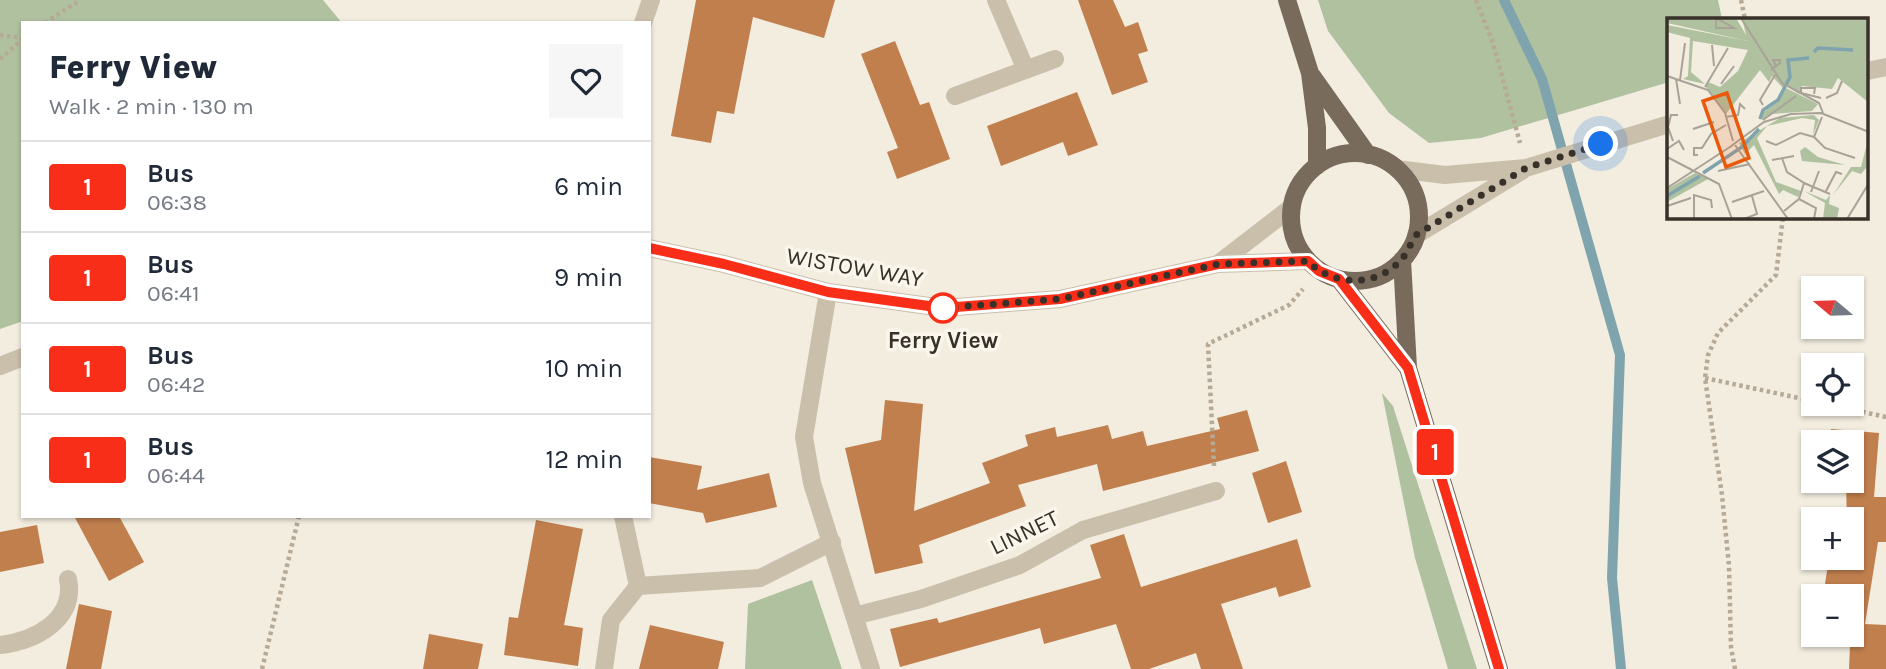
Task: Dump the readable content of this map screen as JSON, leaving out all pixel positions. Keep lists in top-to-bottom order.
{
  "streets": {
    "street": ["WISTOW WAY", "LINNET"]
  },
  "places": ["Ferry View"],
  "lines": ["bus line 1"],
  "north": "left",
  "page": {
    "on_map": "1",
    "heading": ["Ferry View", "Walk · 2 min · 130 m"],
    "list": [
      {
        "mark": "1",
        "name": "Bus",
        "note": "06:38",
        "value": "6 min"
      },
      {
        "mark": "1",
        "name": "Bus",
        "note": "06:41",
        "value": "9 min"
      },
      {
        "mark": "1",
        "name": "Bus",
        "note": "06:42",
        "value": "10 min"
      },
      {
        "mark": "1",
        "name": "Bus",
        "note": "06:44",
        "value": "12 min"
      }
    ],
    "map_buttons": ["+", "−"]
  }
}
